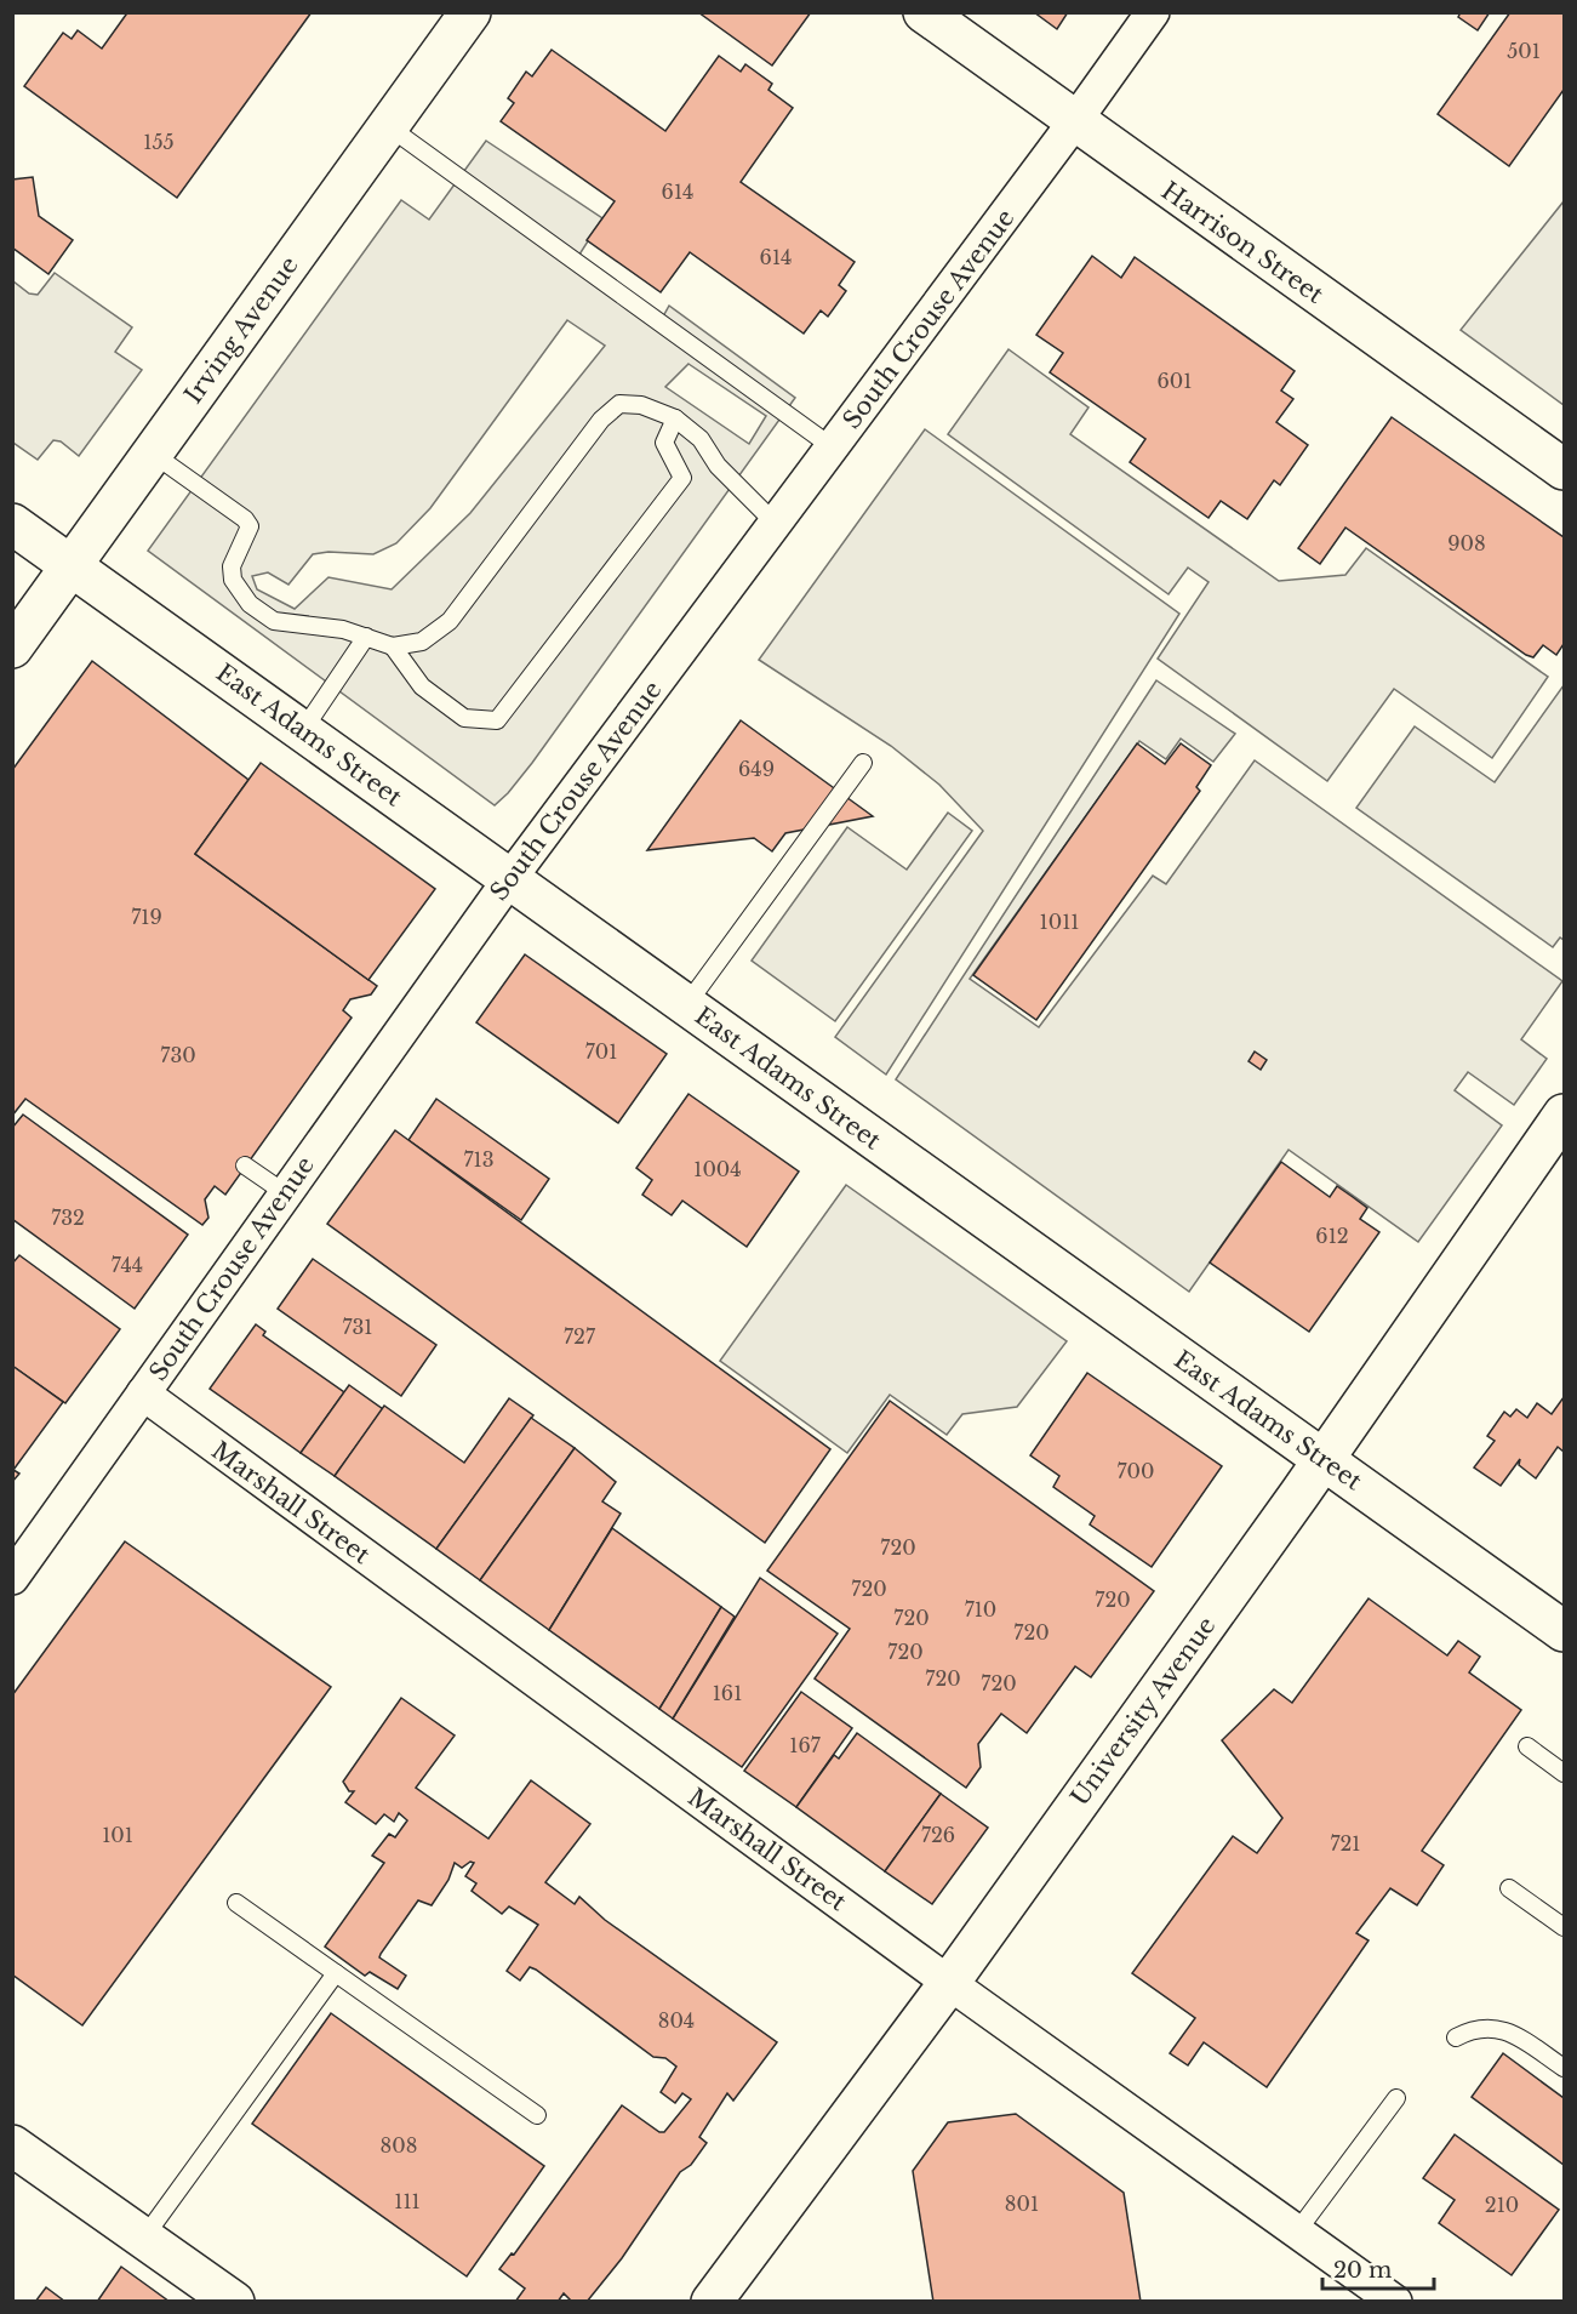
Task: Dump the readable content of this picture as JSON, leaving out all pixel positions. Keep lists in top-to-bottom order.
{
  "streets": {
    "street": [
      "Harrison Street",
      "South Crouse Avenue",
      "Irving Avenue",
      "East Adams Street",
      "Marshall Street",
      "University Avenue"
    ]
  },
  "crossings": [
    ["Harrison Street", "South Crouse Avenue"],
    ["South Crouse Avenue", "East Adams Street"],
    ["South Crouse Avenue", "Marshall Street"],
    ["Irving Avenue", "East Adams Street"],
    ["East Adams Street", "University Avenue"],
    ["Marshall Street", "University Avenue"]
  ],
  "house_numbers": [
    "501",
    "155",
    "614",
    "614",
    "601",
    "908",
    "649",
    "719",
    "1011",
    "701",
    "730",
    "713",
    "1004",
    "732",
    "612",
    "744",
    "731",
    "727",
    "700",
    "720",
    "720",
    "720",
    "710",
    "720",
    "720",
    "720",
    "720",
    "720",
    "161",
    "167",
    "101",
    "726",
    "721",
    "804",
    "808",
    "111",
    "801",
    "210"
  ],
  "scale_bar": "20 m"
}
